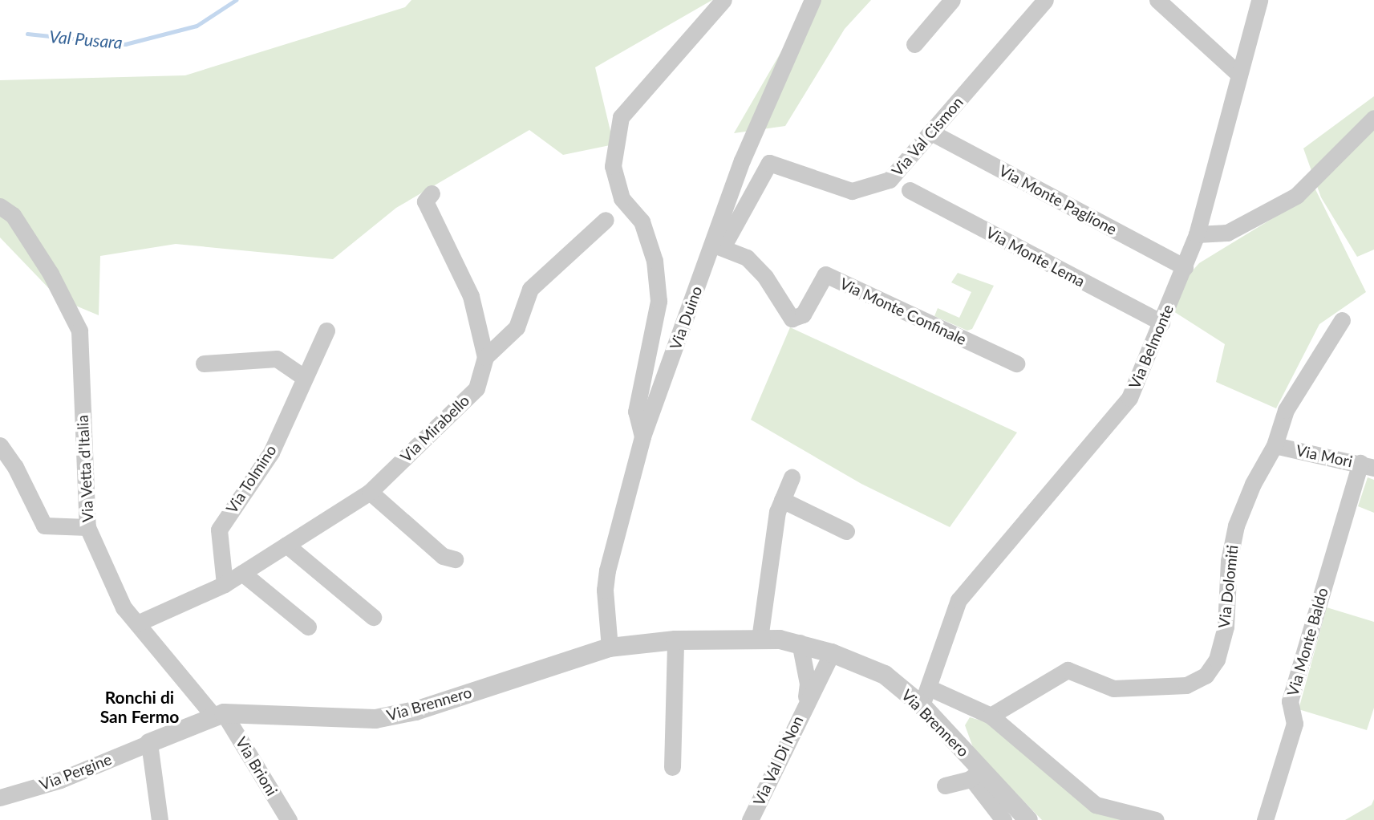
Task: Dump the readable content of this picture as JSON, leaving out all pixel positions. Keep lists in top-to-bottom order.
{
  "streets": {
    "street": [
      "Via Val Cismon",
      "Via Monte Paglione",
      "Via Monte Lema",
      "Via Monte Confinale",
      "Via Duino",
      "Via Belmonte",
      "Via Mirabello",
      "Via Mori",
      "Via Vetta d'Italia",
      "Via Tolmino",
      "Via Dolomiti",
      "Via Monte Baldo",
      "Via Brennero",
      "Via Val Di Non",
      "Via Brioni",
      "Via Pergine"
    ]
  },
  "crossings": [
    ["Via Val Cismon", "Via Monte Paglione"],
    ["Via Val Cismon", "Via Monte Confinale"],
    ["Via Val Cismon", "Via Duino"],
    ["Via Monte Paglione", "Via Belmonte"],
    ["Via Monte Lema", "Via Belmonte"],
    ["Via Monte Confinale", "Via Duino"],
    ["Via Duino", "Via Brennero"],
    ["Via Belmonte", "Via Brennero"],
    ["Via Mirabello", "Via Vetta d'Italia"],
    ["Via Mirabello", "Via Tolmino"],
    ["Via Mori", "Via Dolomiti"],
    ["Via Mori", "Via Monte Baldo"],
    ["Via Vetta d'Italia", "Via Brennero"],
    ["Via Vetta d'Italia", "Via Brioni"],
    ["Via Brennero", "Via Val Di Non"],
    ["Via Brennero", "Via Brioni"],
    ["Via Brennero", "Via Pergine"]
  ],
  "districts": ["Ronchi di San Fermo"],
  "water": ["Val Pusara"]
}
